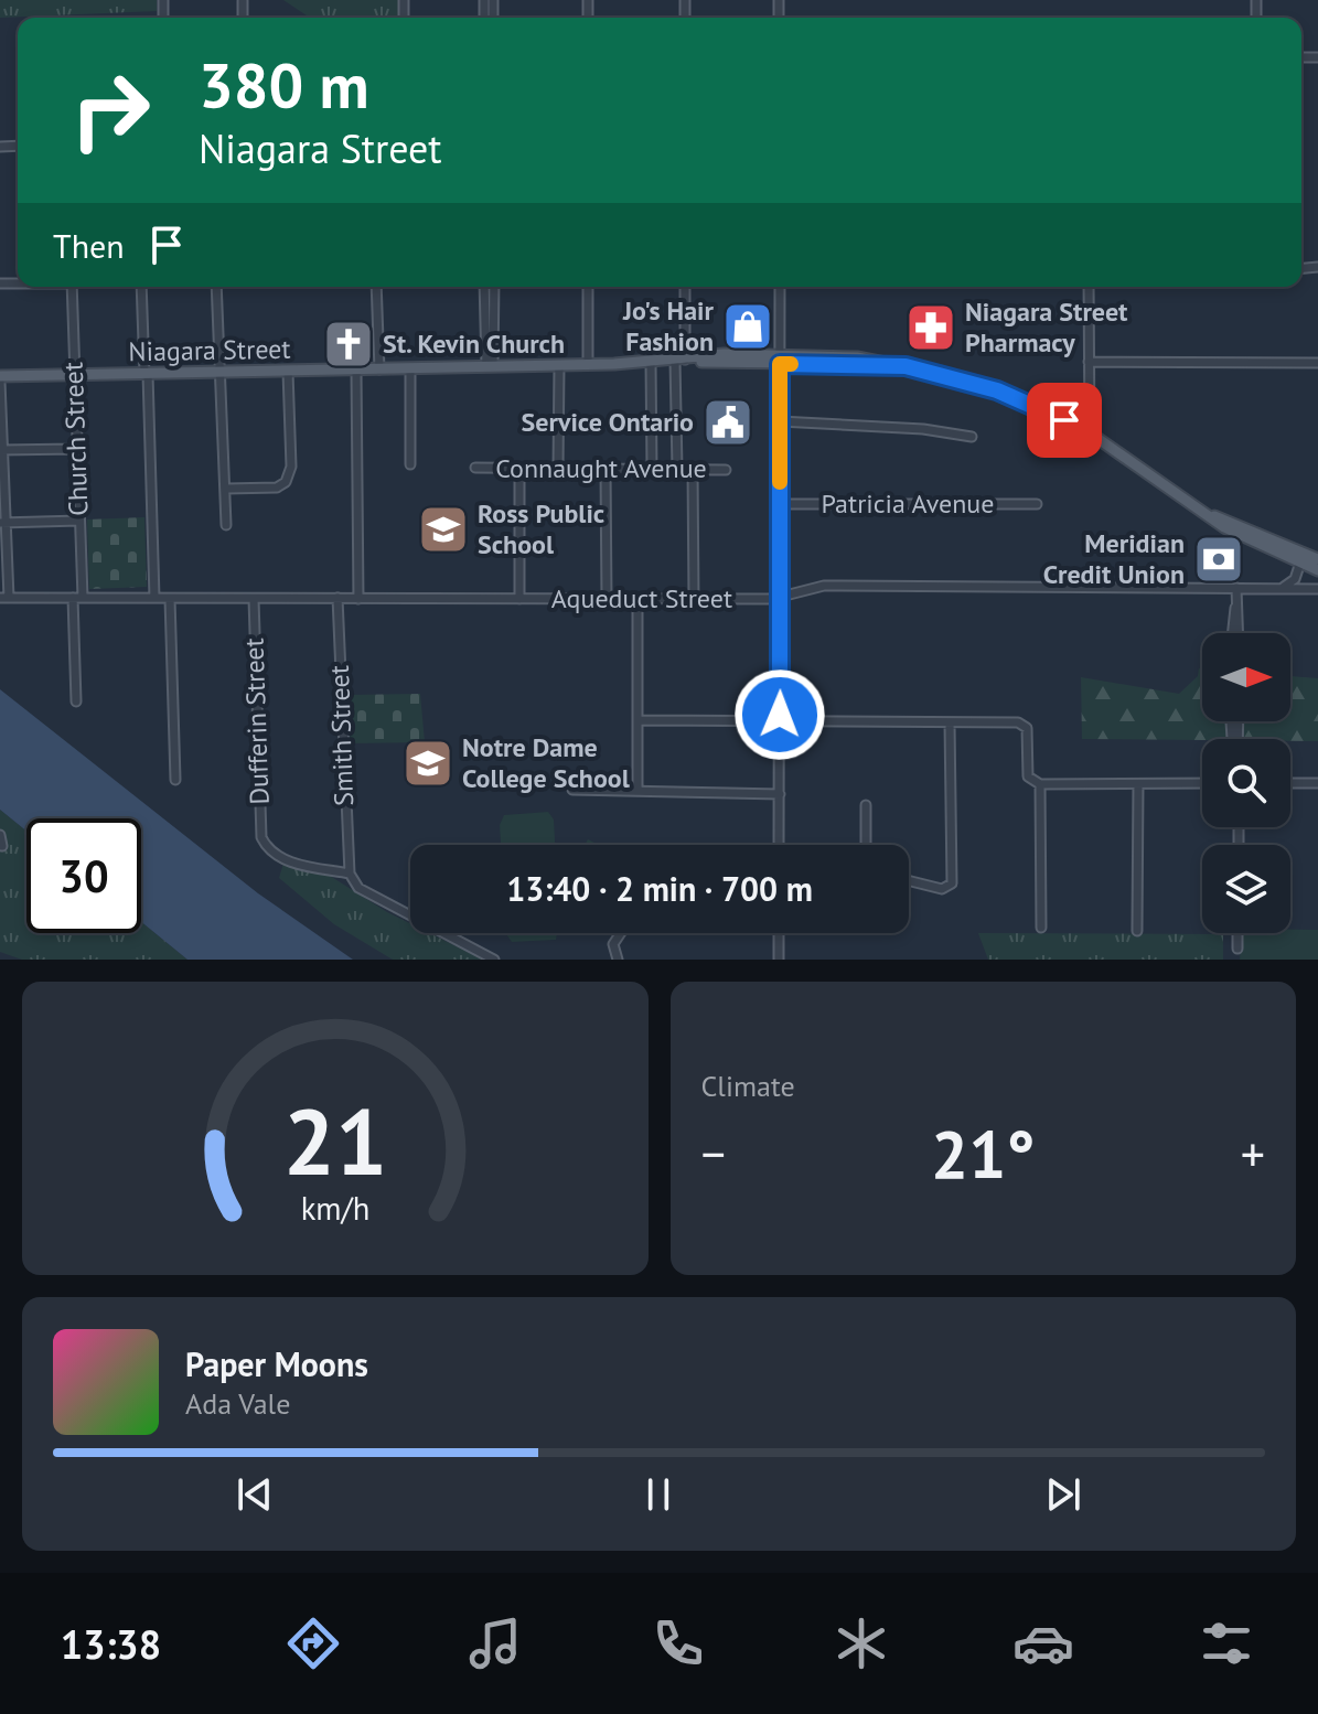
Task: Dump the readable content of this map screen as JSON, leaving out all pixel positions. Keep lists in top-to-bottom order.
{
  "streets": {
    "main road": ["Niagara Street"],
    "street": [
      "Church Street",
      "Connaught Avenue",
      "Patricia Avenue",
      "Aqueduct Street",
      "Dufferin Street",
      "Smith Street"
    ]
  },
  "crossings": [
    ["Niagara Street", "Church Street"],
    ["Church Street", "Aqueduct Street"],
    ["Aqueduct Street", "Dufferin Street"],
    ["Aqueduct Street", "Smith Street"],
    ["Dufferin Street", "Smith Street"]
  ],
  "places": {
    "shop": ["Jo's Hair Fashion"],
    "pharmacy": ["Niagara Street Pharmacy"],
    "church": ["St. Kevin Church"],
    "public building": ["Service Ontario"],
    "school or university": ["Ross Public School", "Notre Dame College School"],
    "bank": ["Meridian Credit Union"]
  },
  "north": "right",
  "page": {
    "turn": ["380 m", "Niagara Street"],
    "then": "Then",
    "limit": "30",
    "trip": "13:40 · 2 min · 700 m",
    "tile": "Climate",
    "heat": ["−", "21°", "+"],
    "song": ["Paper Moons", "Ada Vale"],
    "tabs": "13:38",
    "gauge": ["21", "km/h"]
  }
}
